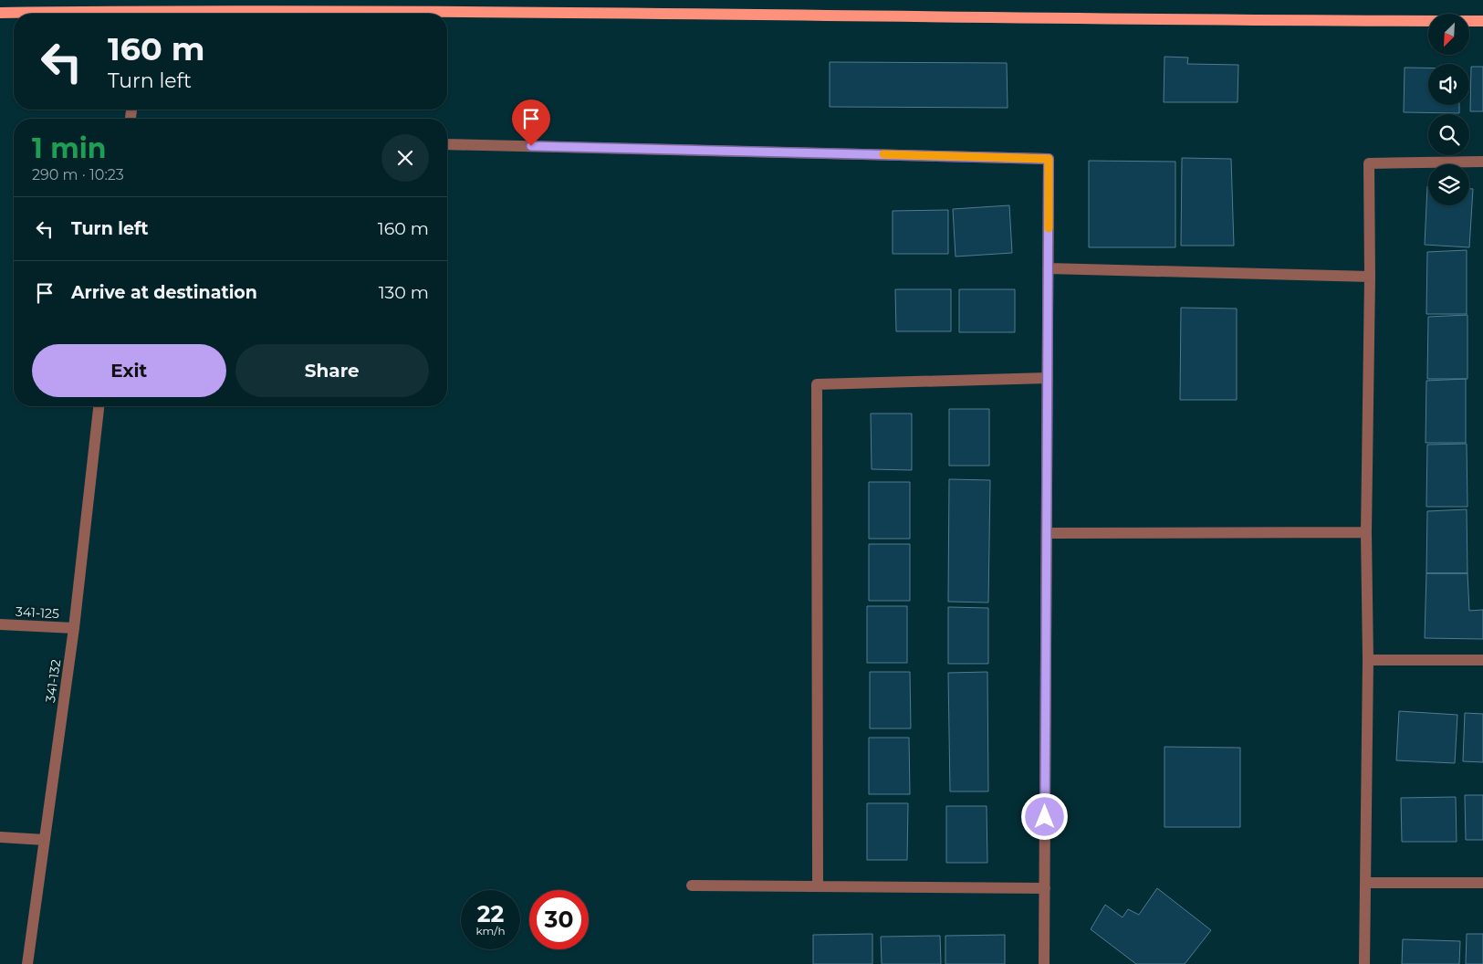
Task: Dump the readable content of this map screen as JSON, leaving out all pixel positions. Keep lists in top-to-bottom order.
{
  "streets": {
    "street": ["341-125", "341-132"]
  },
  "crossings": [
    ["341-125", "341-132"]
  ],
  "north": "bottom left",
  "page": {
    "turn": ["160 m", "Turn left"],
    "heading": ["1 min", "290 m · 10:23"],
    "list": [
      {
        "name": "Turn left",
        "value": "160 m"
      },
      {
        "name": "Arrive at destination",
        "value": "130 m"
      }
    ],
    "buttons": ["Exit", "Share"],
    "speed": "22 km/h",
    "limit": "30"
  }
}
